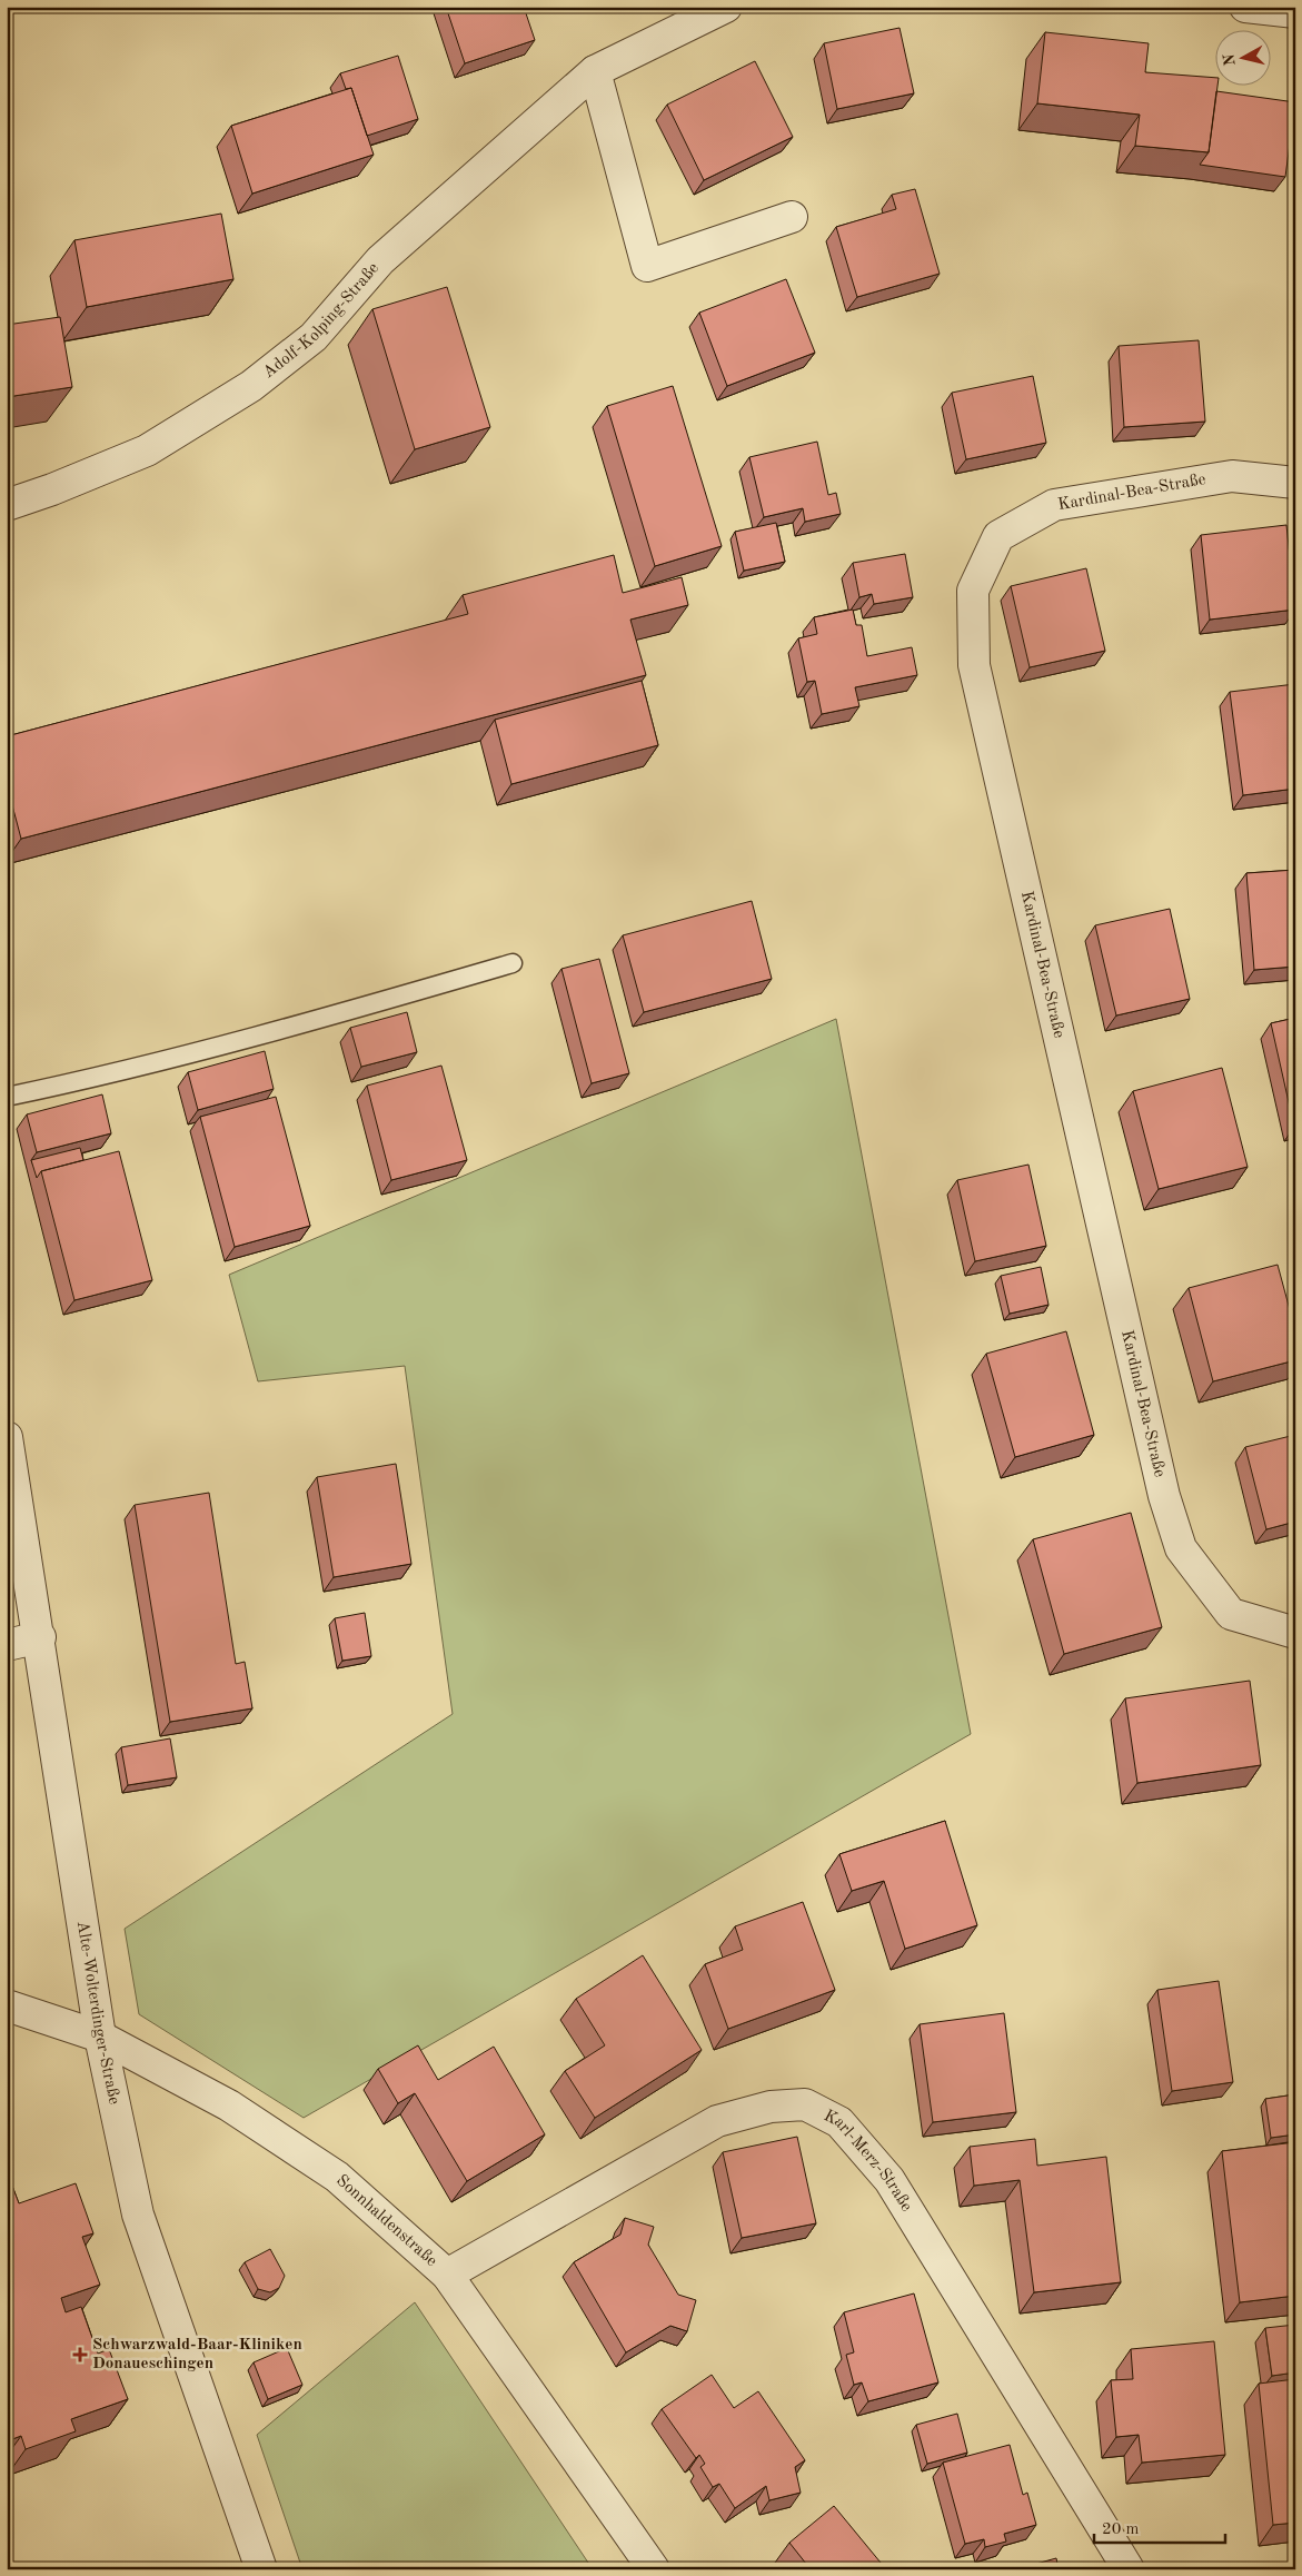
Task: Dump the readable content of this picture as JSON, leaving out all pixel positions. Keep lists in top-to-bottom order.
{
  "streets": {
    "street": [
      "Adolf-Kolping-Straße",
      "Kardinal-Bea-Straße",
      "Alte-Wolterdinger-Straße",
      "Karl-Merz-Straße",
      "Sonnhaldenstraße"
    ]
  },
  "crossings": [
    ["Alte-Wolterdinger-Straße", "Sonnhaldenstraße"],
    ["Karl-Merz-Straße", "Sonnhaldenstraße"]
  ],
  "places": {
    "health": ["Schwarzwald-Baar-Kliniken Donaueschingen"]
  },
  "scale_bar": "20 m",
  "north": "left"
}
